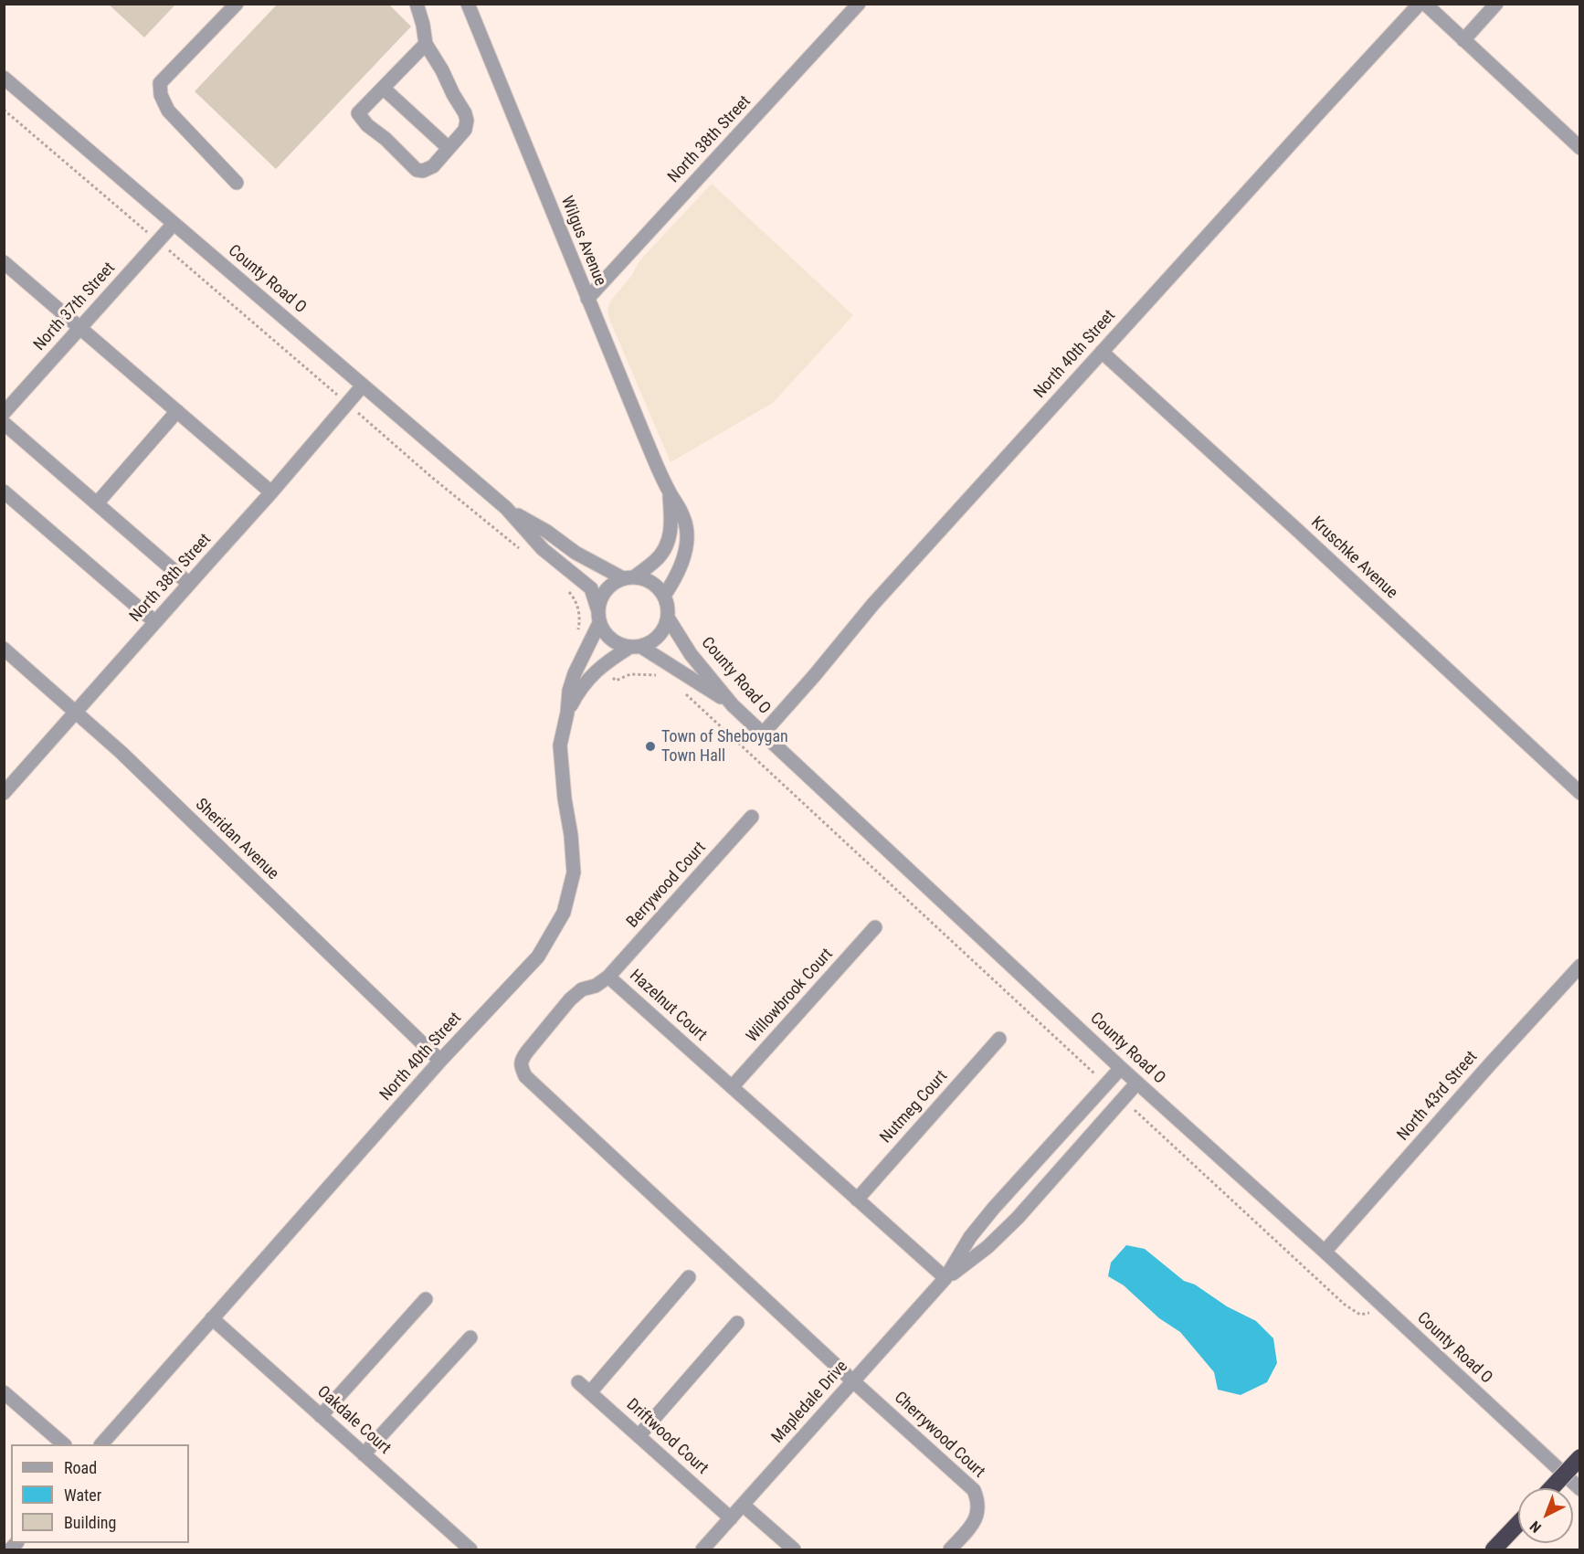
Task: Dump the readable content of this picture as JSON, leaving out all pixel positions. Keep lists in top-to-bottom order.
{
  "streets": {
    "street": [
      "North 38th Street",
      "Wilgus Avenue",
      "County Road O",
      "North 37th Street",
      "North 40th Street",
      "Kruschke Avenue",
      "Sheridan Avenue",
      "Berrywood Court",
      "Willowbrook Court",
      "Hazelnut Court",
      "North 43rd Street",
      "Nutmeg Court",
      "Mapledale Drive",
      "Oakdale Court",
      "Cherrywood Court",
      "Driftwood Court"
    ]
  },
  "crossings": [
    ["North 38th Street", "Wilgus Avenue"],
    ["North 38th Street", "County Road O"],
    ["North 38th Street", "Sheridan Avenue"],
    ["Wilgus Avenue", "County Road O"],
    ["Wilgus Avenue", "North 40th Street"],
    ["County Road O", "North 37th Street"],
    ["County Road O", "North 40th Street"],
    ["County Road O", "North 43rd Street"],
    ["County Road O", "Mapledale Drive"],
    ["North 40th Street", "Kruschke Avenue"],
    ["North 40th Street", "Sheridan Avenue"],
    ["North 40th Street", "Oakdale Court"],
    ["Berrywood Court", "Hazelnut Court"],
    ["Willowbrook Court", "Hazelnut Court"],
    ["Hazelnut Court", "Nutmeg Court"],
    ["Hazelnut Court", "Mapledale Drive"],
    ["Hazelnut Court", "Cherrywood Court"],
    ["Mapledale Drive", "Cherrywood Court"],
    ["Mapledale Drive", "Driftwood Court"]
  ],
  "places": ["Town of Sheboygan Town Hall"],
  "legend": ["Road", "Water", "Building"],
  "north": "bottom left"
}
